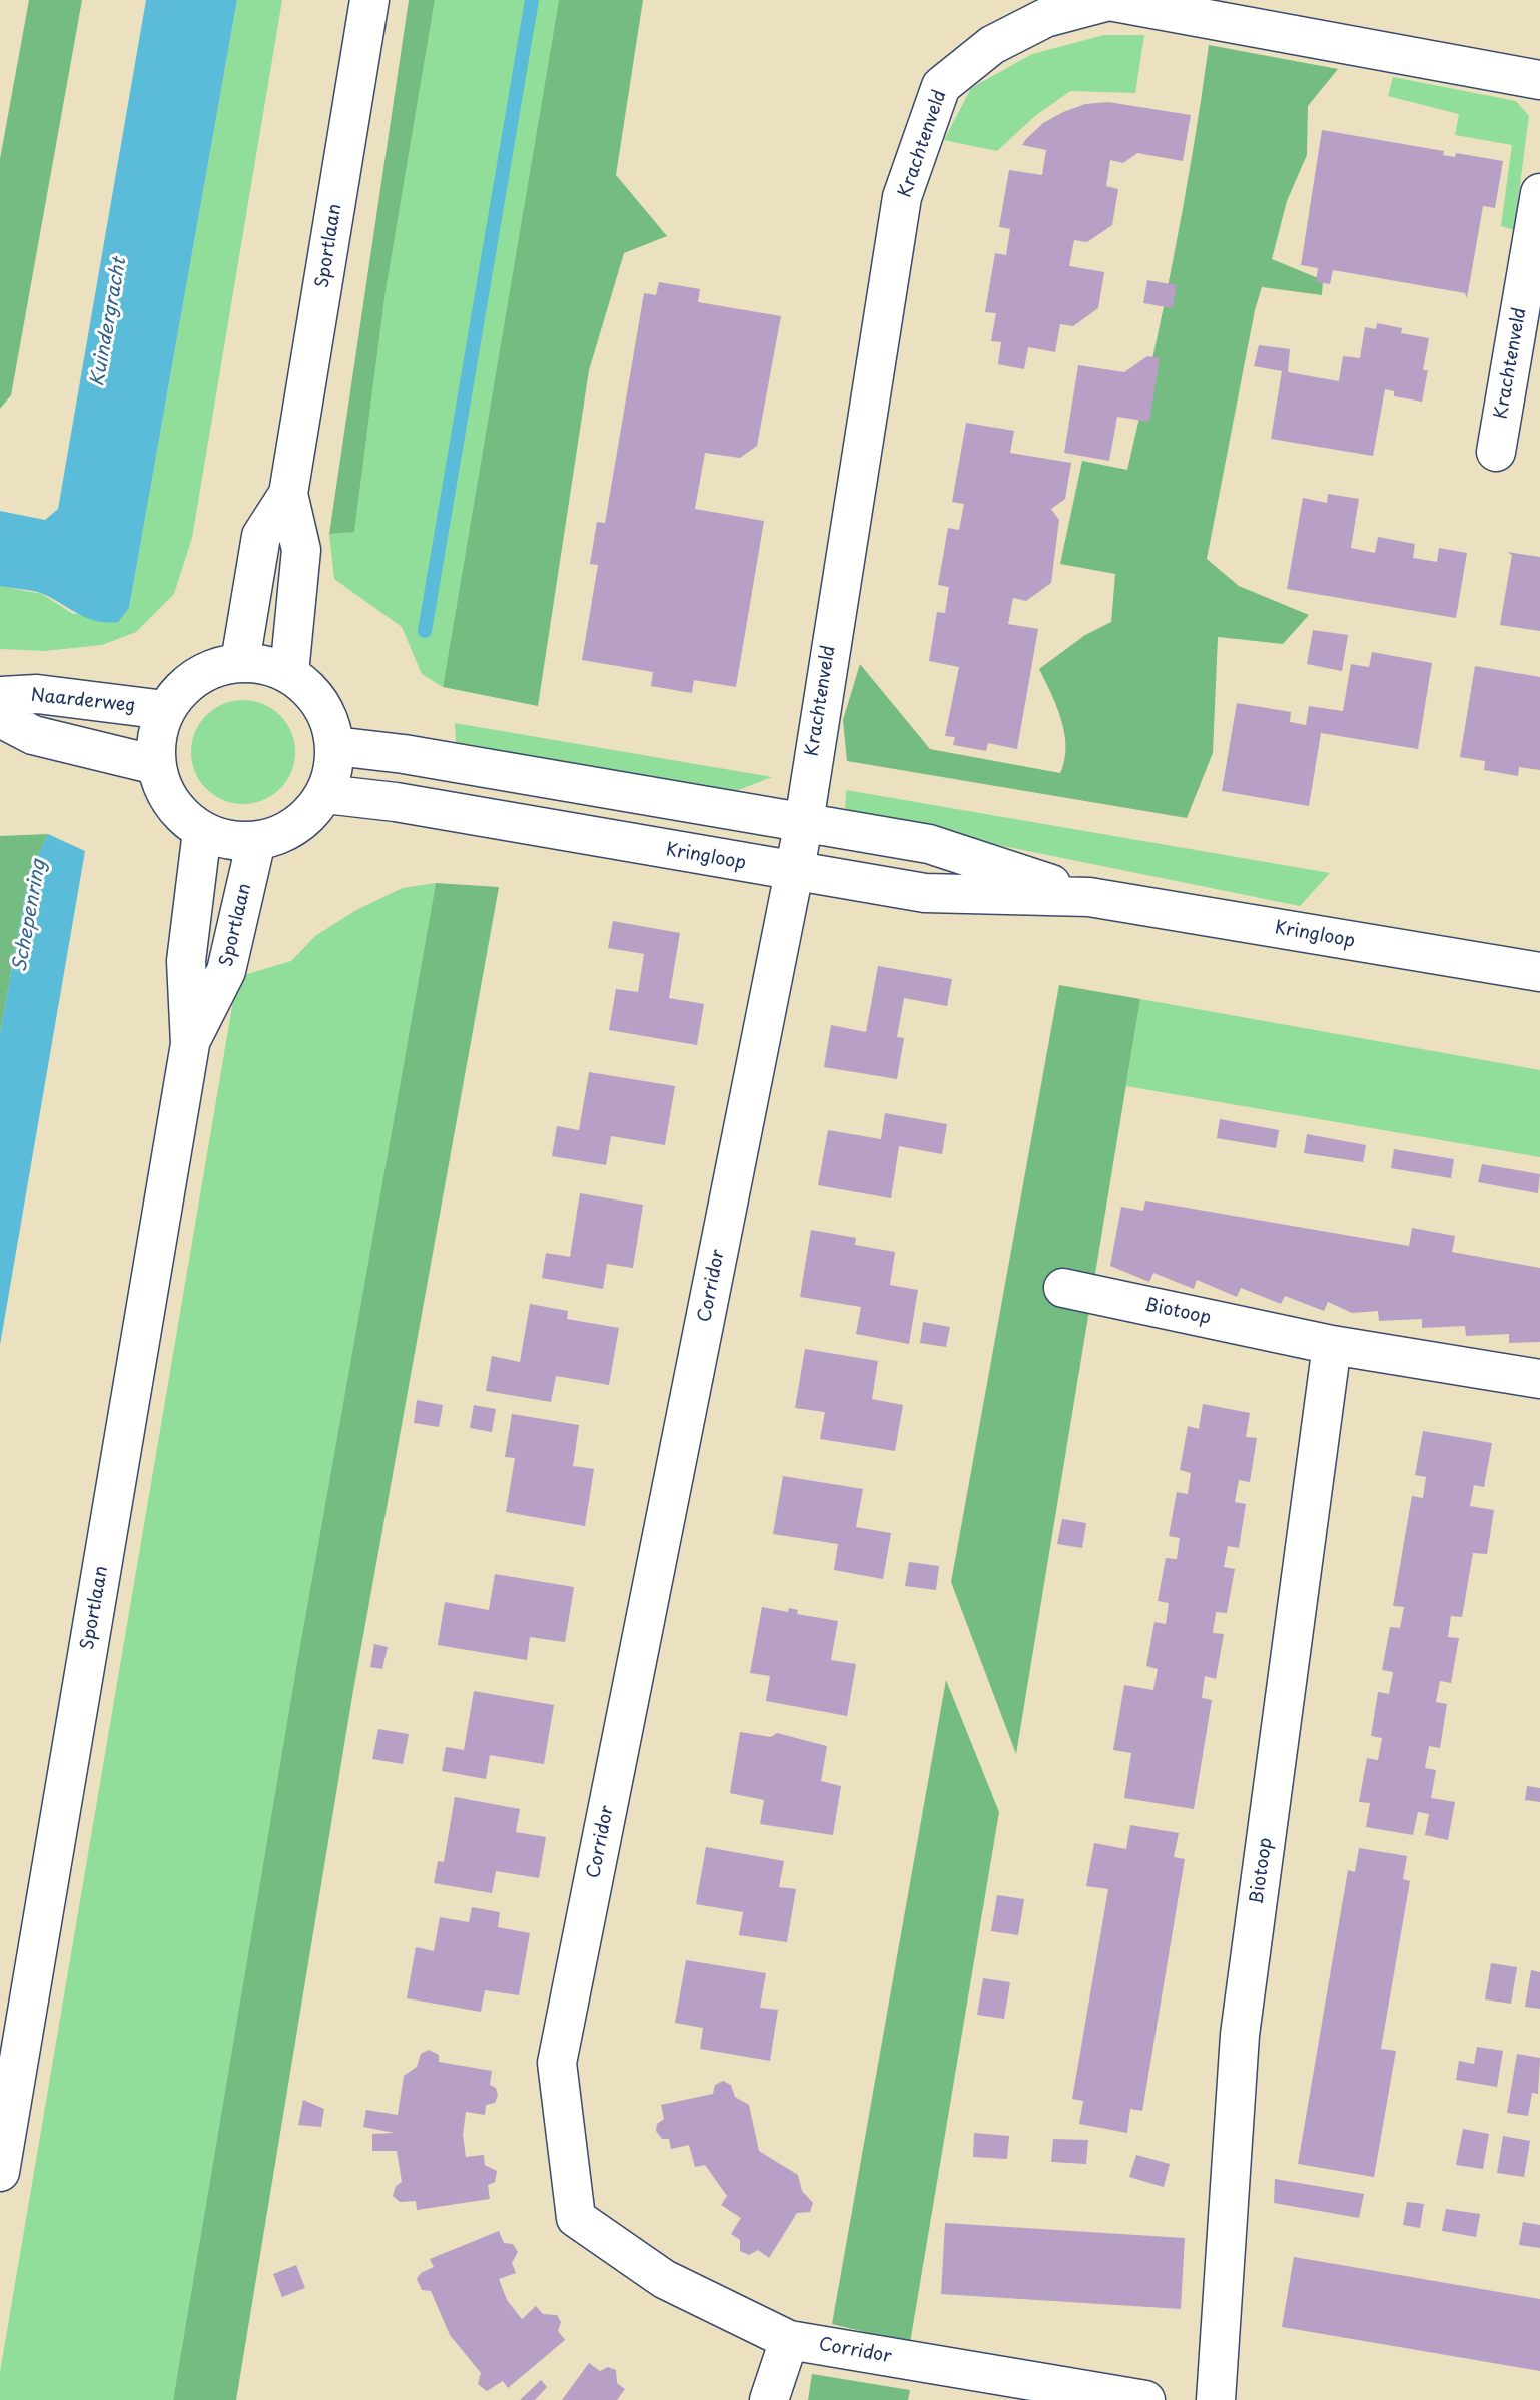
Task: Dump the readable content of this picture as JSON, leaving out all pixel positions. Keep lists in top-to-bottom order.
{
  "streets": {
    "street": [
      "Krachtenveld",
      "Sportlaan",
      "Naarderweg",
      "Kringloop",
      "Corridor",
      "Biotoop"
    ]
  },
  "crossings": [
    ["Krachtenveld", "Kringloop"],
    ["Krachtenveld", "Corridor"],
    ["Sportlaan", "Naarderweg"],
    ["Sportlaan", "Kringloop"],
    ["Naarderweg", "Kringloop"],
    ["Kringloop", "Corridor"]
  ],
  "water": ["Kuindergracht", "Schepenring"]
}
